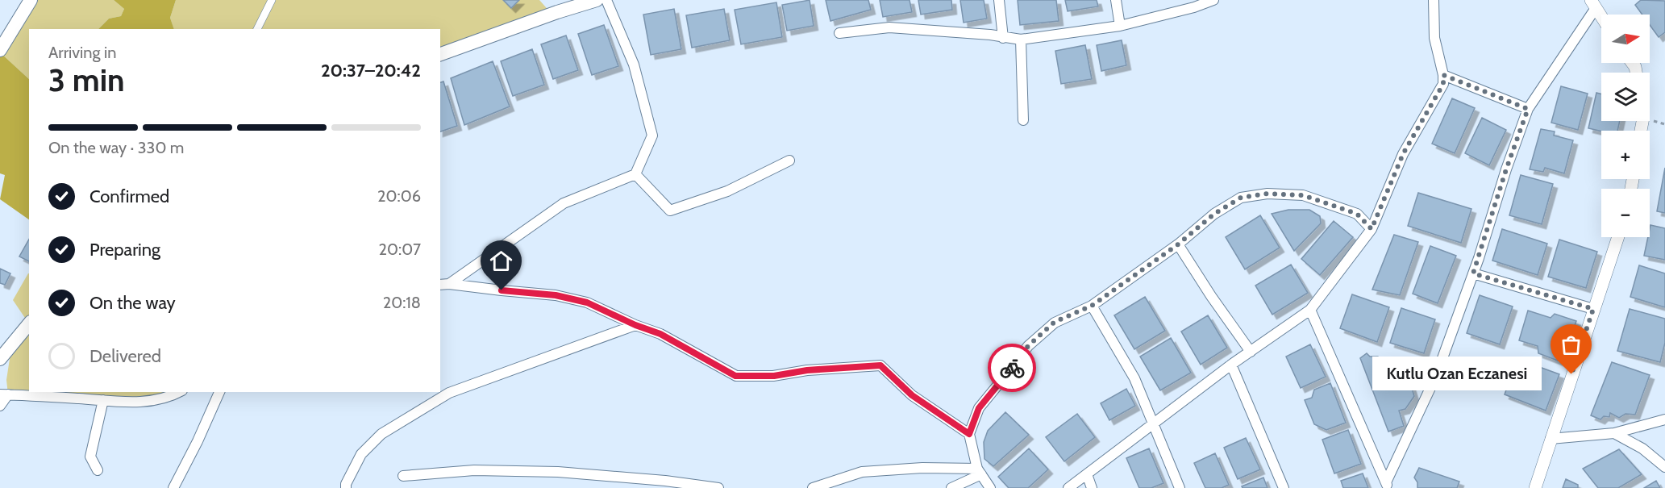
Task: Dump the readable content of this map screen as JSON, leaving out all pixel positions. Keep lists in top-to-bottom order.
{
  "places": ["Kutlu Ozan Eczanesi"],
  "north": "right",
  "page": {
    "map_buttons": ["+", "−"],
    "heading": ["3 min", "Arriving in", "20:37–20:42"],
    "bar": "On the way · 330 m",
    "list": [
      ["Confirmed", "20:06"],
      ["Preparing", "20:07"],
      ["On the way", "20:18"],
      "Delivered"
    ],
    "bubble": "Kutlu Ozan Eczanesi"
  }
}
